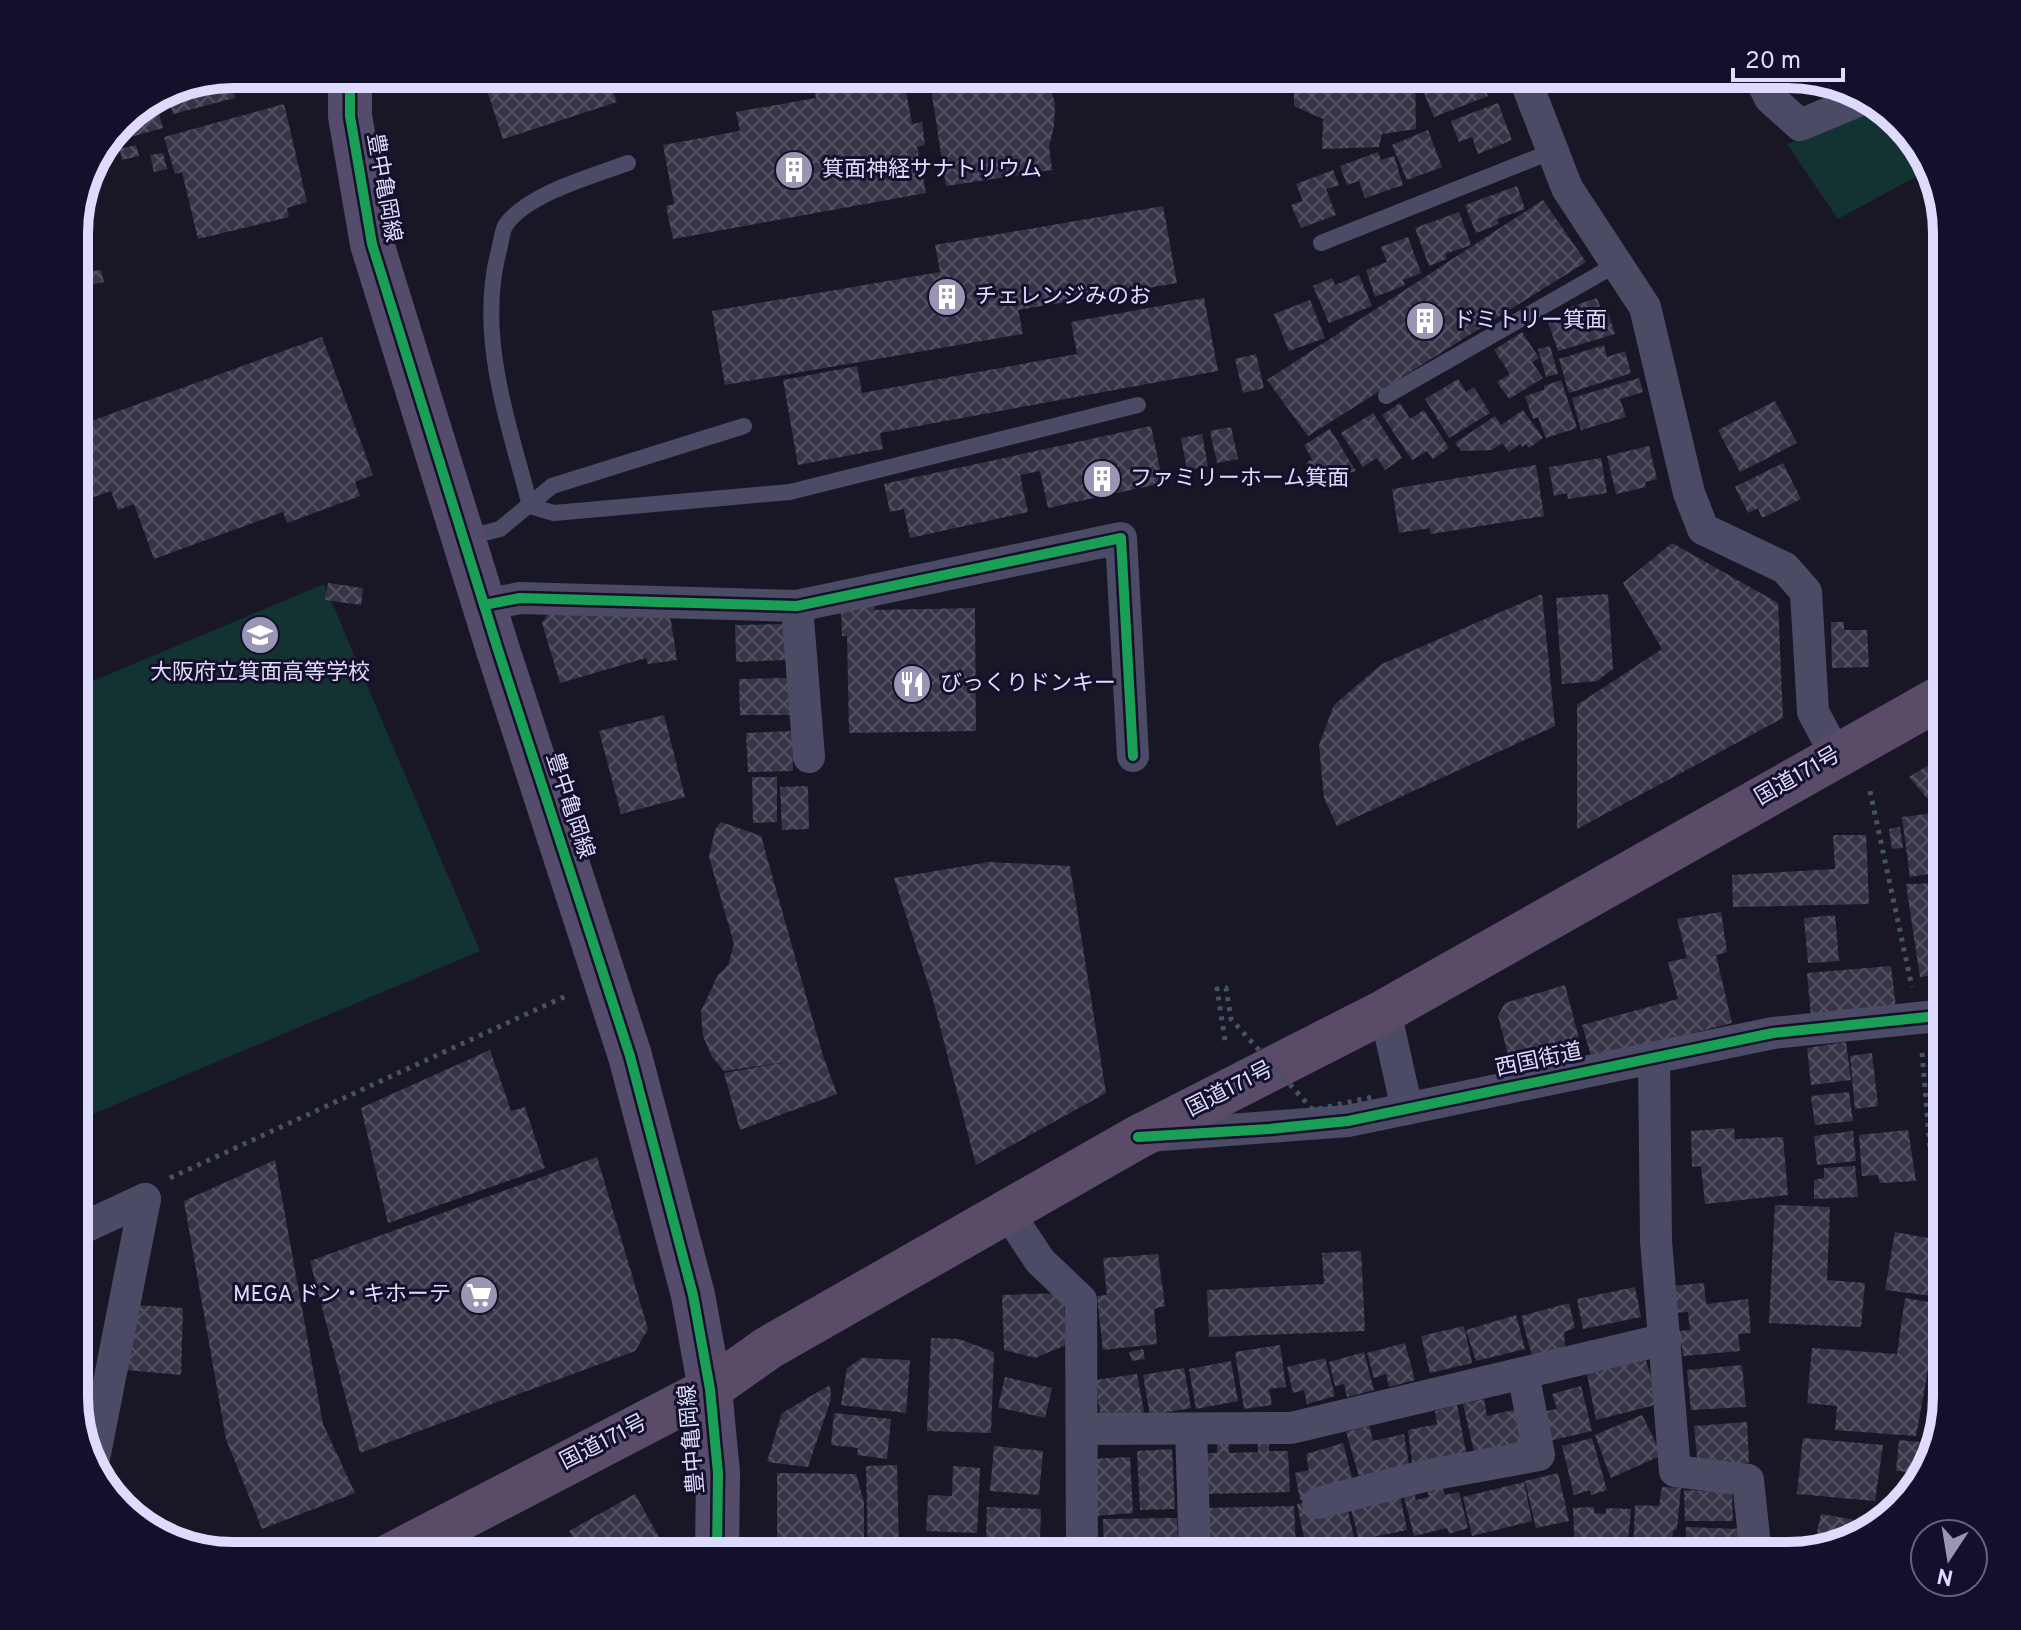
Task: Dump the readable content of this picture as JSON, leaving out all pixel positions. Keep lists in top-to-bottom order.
{
  "streets": {
    "highway": ["国道171号"],
    "main road": ["豊中亀岡線"],
    "street": ["西国街道"]
  },
  "crossings": [
    ["豊中亀岡線", "国道171号"],
    ["国道171号", "西国街道"]
  ],
  "places": {
    "building": [
      "箕面神経サナトリウム",
      "チェレンジみのお",
      "ドミトリー箕面",
      "ファミリーホーム箕面"
    ],
    "school or university": ["大阪府立箕面高等学校"],
    "restaurant": ["びっくりドンキー"],
    "supermarket": ["MEGA ドン・キホーテ"]
  },
  "scale_bar": "20 m",
  "north": "bottom"
}
